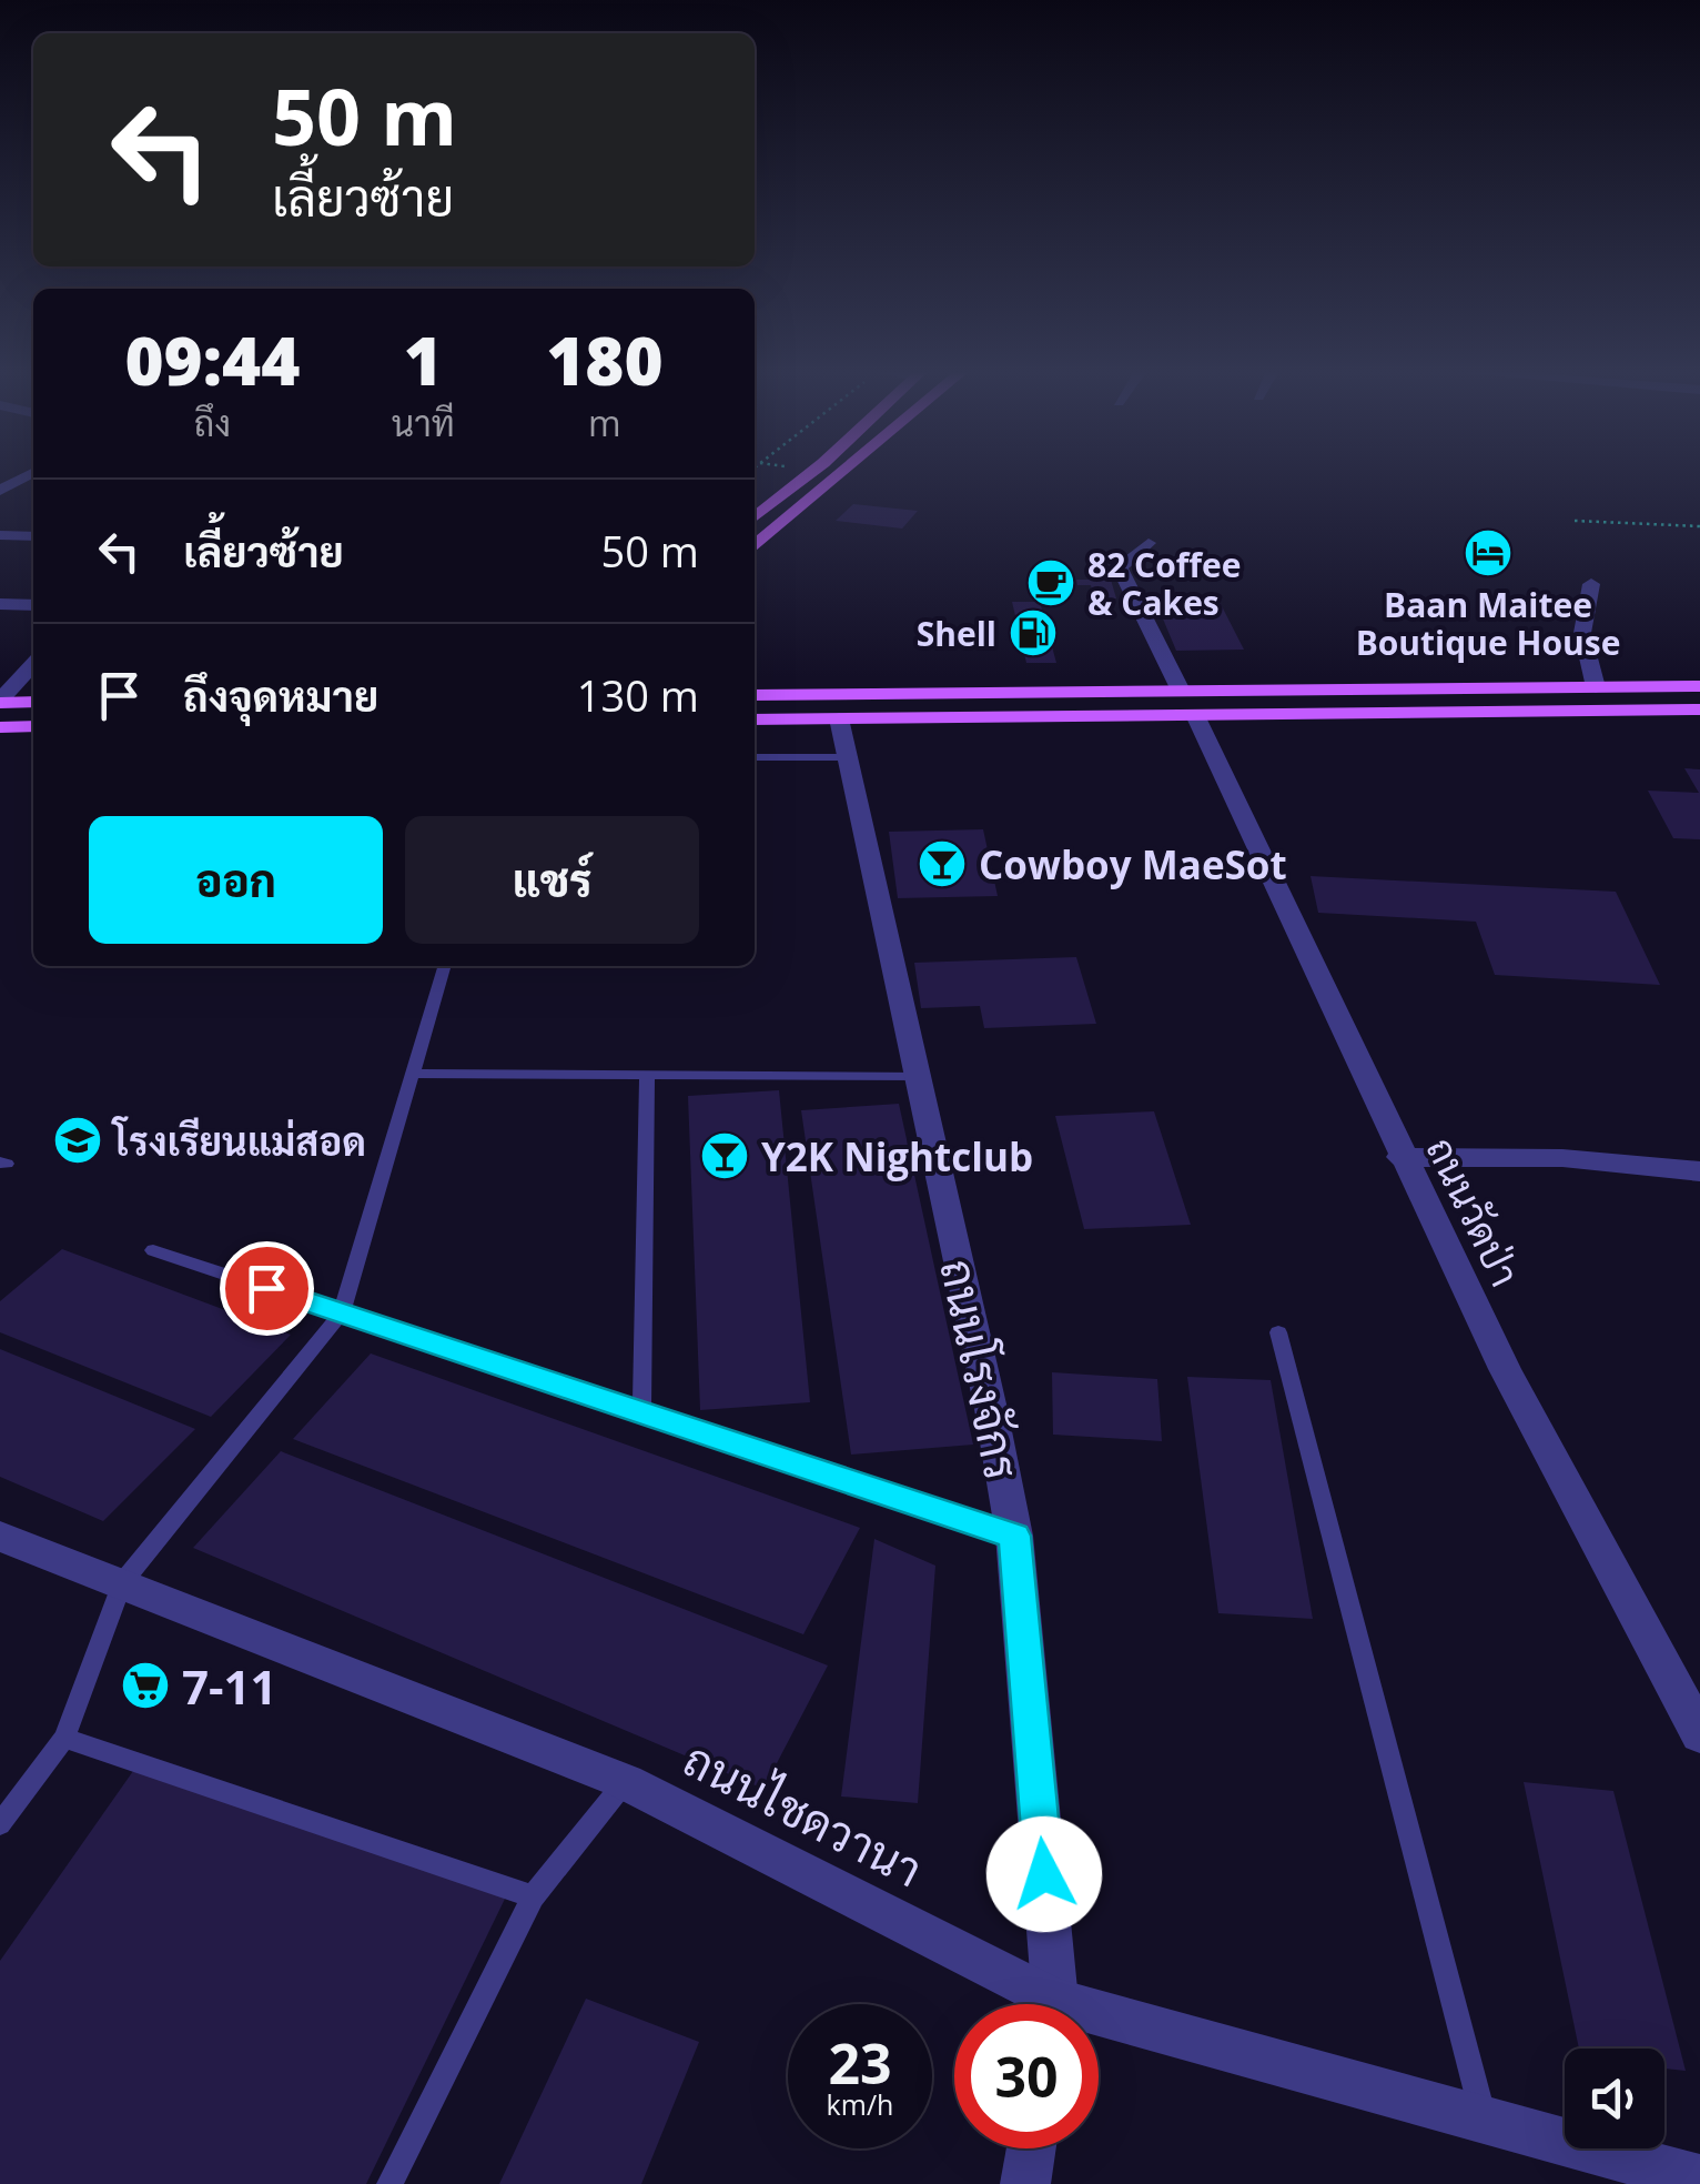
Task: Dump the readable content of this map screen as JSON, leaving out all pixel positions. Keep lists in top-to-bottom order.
{
  "streets": {
    "street": ["ถนนวัดป่า", "ถนนโรงจักร", "ถนนไชดวานา"]
  },
  "places": {
    "hotel": ["Baan Maitee Boutique House"],
    "cafe": ["82 Coffee & Cakes"],
    "fuel station": ["Shell"],
    "bar": ["Cowboy MaeSot", "Y2K Nightclub"],
    "school or university": ["โรงเรียนแม่สอด"],
    "supermarket": ["7-11"]
  },
  "page": {
    "turn": ["50 m", "เลี้ยวซ้าย"],
    "eta": [
      "09:44",
      "ถึง",
      "1",
      "นาที",
      "180",
      "m"
    ],
    "list": [
      {
        "name": "เลี้ยวซ้าย",
        "value": "50 m"
      },
      {
        "name": "ถึงจุดหมาย",
        "value": "130 m"
      }
    ],
    "buttons": ["ออก", "แชร์"],
    "speed": "23 km/h",
    "limit": "30"
  }
}
